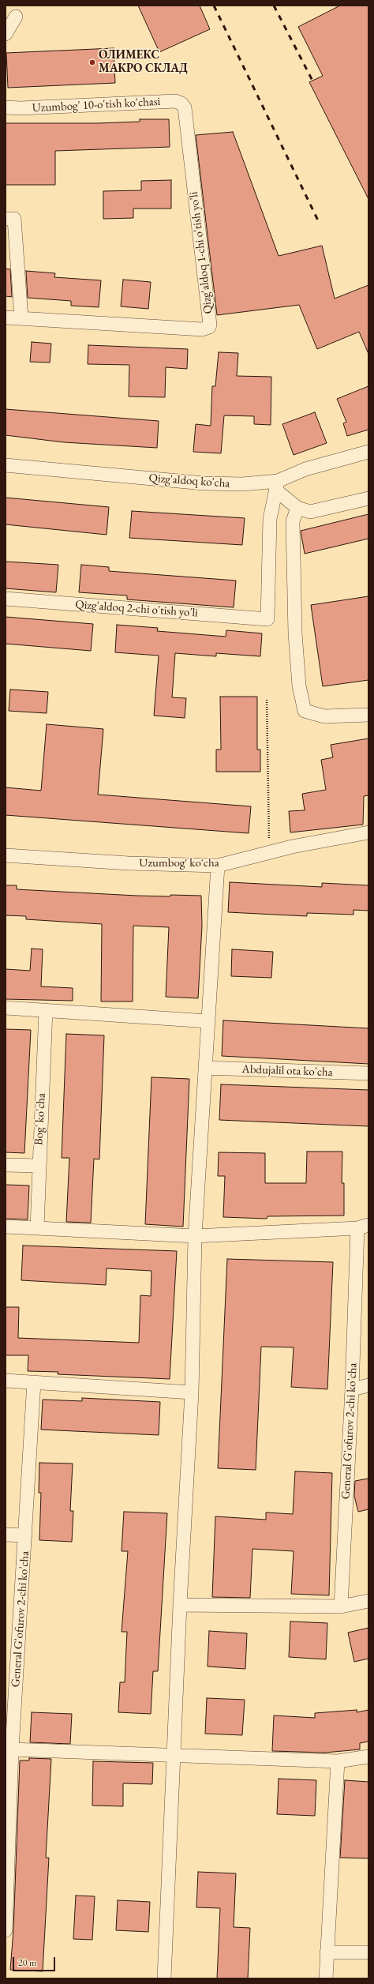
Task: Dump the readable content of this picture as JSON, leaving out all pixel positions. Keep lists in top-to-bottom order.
{
  "streets": {
    "street": [
      "Uzumbog' 10-o'tish ko'chasi",
      "Qizg'aldoq 1-chi o'tish yo'li",
      "Qizg'aldoq ko'cha",
      "Qizg'aldoq 2-chi o'tish yo'li",
      "Uzumbog' ko'cha",
      "Abdujalil ota ko'cha",
      "Bog' ko'cha",
      "General G'ofurov 2-chi ko'cha"
    ]
  },
  "crossings": [
    ["Uzumbog' 10-o'tish ko'chasi", "Qizg'aldoq 1-chi o'tish yo'li"],
    ["Qizg'aldoq ko'cha", "Qizg'aldoq 2-chi o'tish yo'li"]
  ],
  "places": ["ОЛИМЕКС МАКРО СКЛАД"],
  "scale_bar": "20 m"
}
